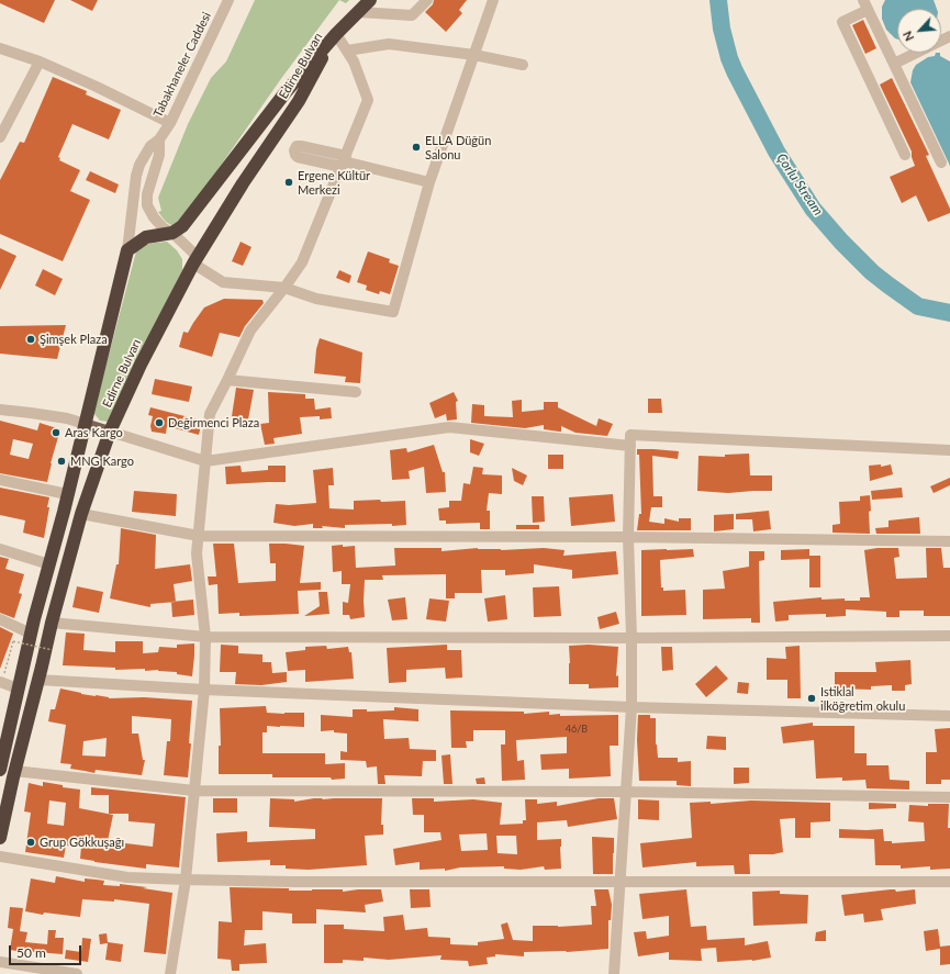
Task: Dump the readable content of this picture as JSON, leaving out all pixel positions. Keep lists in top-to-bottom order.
{
  "streets": {
    "highway": ["Edirne Bulvarı"],
    "street": ["Tabakhaneler Caddesi"]
  },
  "crossings": [
    ["Tabakhaneler Caddesi", "Edirne Bulvarı"]
  ],
  "water": ["Çorlu Stream"],
  "places": [
    "ELLA Düğün Salonu",
    "Ergene Kültür Merkezi",
    "Şimşek Plaza",
    "Değirmenci Plaza",
    "Aras Kargo",
    "MNG Kargo",
    "Istiklal ilköğretim okulu",
    "Grup Gökkuşağı"
  ],
  "house_numbers": ["46/B"],
  "scale_bar": "50 m",
  "north": "bottom left"
}
